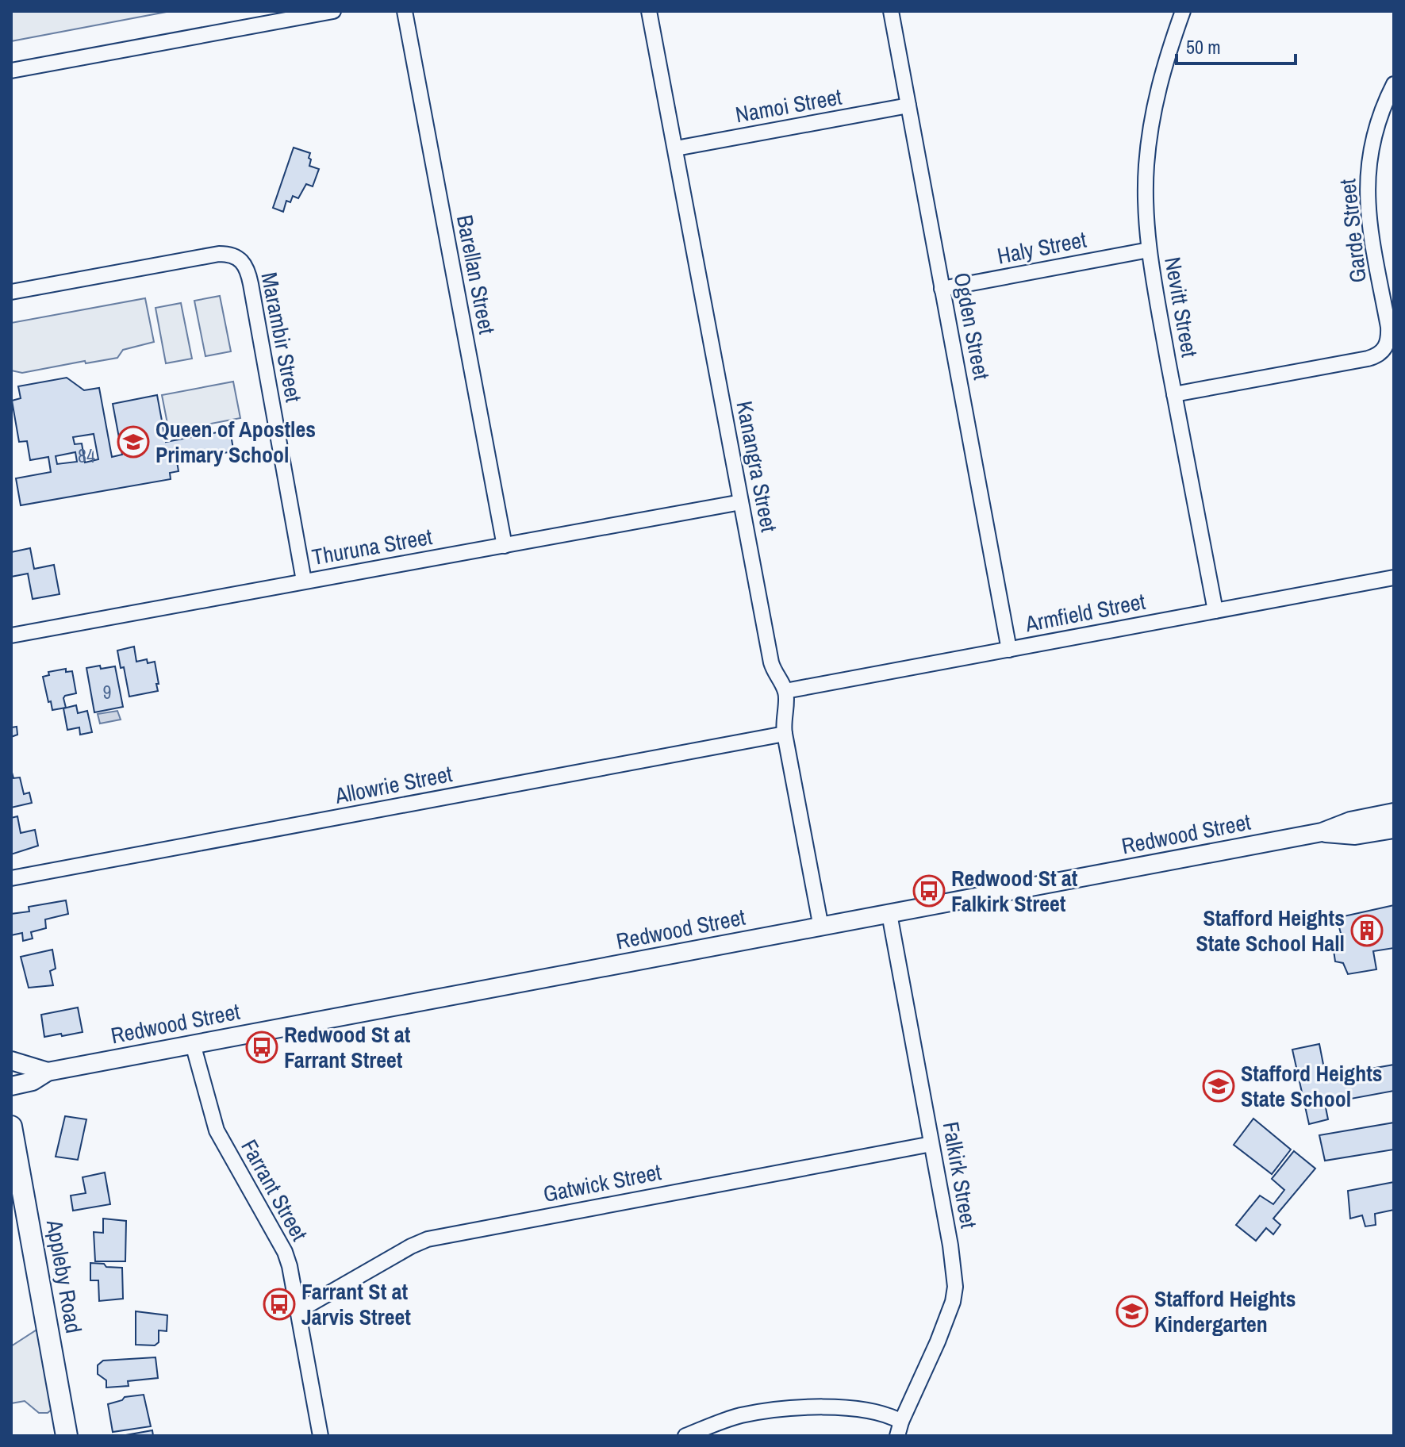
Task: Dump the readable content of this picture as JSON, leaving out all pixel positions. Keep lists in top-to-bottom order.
{
  "streets": {
    "main road": ["Appleby Road"],
    "street": [
      "Namoi Street",
      "Garde Street",
      "Haly Street",
      "Barellan Street",
      "Nevitt Street",
      "Ogden Street",
      "Marambir Street",
      "Kanangra Street",
      "Thuruna Street",
      "Armfield Street",
      "Allowrie Street",
      "Redwood Street",
      "Falkirk Street",
      "Gatwick Street",
      "Farrant Street"
    ]
  },
  "crossings": [
    ["Namoi Street", "Ogden Street"],
    ["Namoi Street", "Kanangra Street"],
    ["Garde Street", "Nevitt Street"],
    ["Haly Street", "Nevitt Street"],
    ["Haly Street", "Ogden Street"],
    ["Barellan Street", "Thuruna Street"],
    ["Nevitt Street", "Armfield Street"],
    ["Ogden Street", "Armfield Street"],
    ["Marambir Street", "Thuruna Street"],
    ["Kanangra Street", "Thuruna Street"],
    ["Kanangra Street", "Armfield Street"],
    ["Redwood Street", "Falkirk Street"],
    ["Redwood Street", "Farrant Street"],
    ["Falkirk Street", "Gatwick Street"],
    ["Gatwick Street", "Farrant Street"]
  ],
  "places": {
    "school or university": ["Queen of Apostles Primary School", "Stafford Heights State School", "Stafford Heights Kindergarten"],
    "bus stop": ["Redwood St at Falkirk Street", "Redwood St at Farrant Street", "Farrant St at Jarvis Street"],
    "building": ["Stafford Heights State School Hall"]
  },
  "house_numbers": ["84", "9"],
  "scale_bar": "50 m"
}
